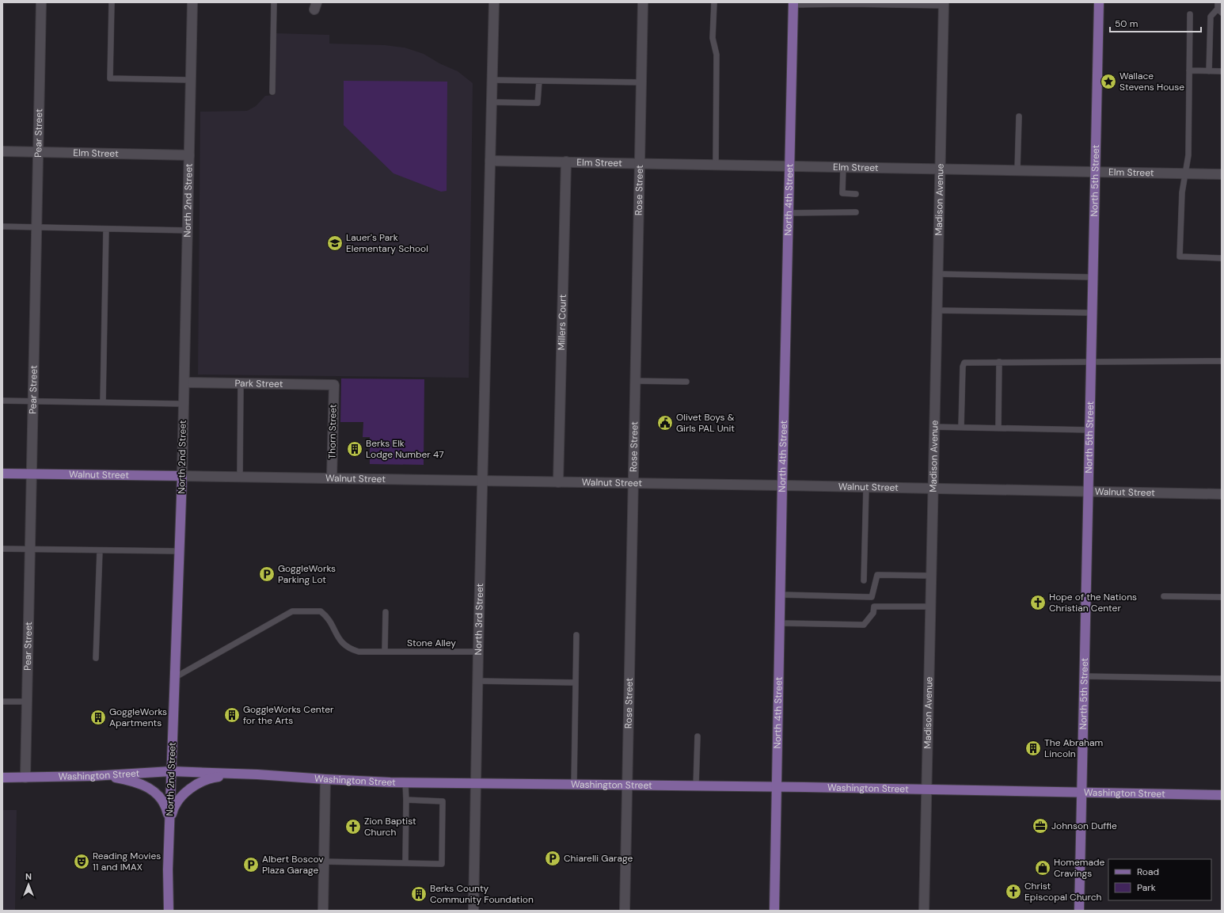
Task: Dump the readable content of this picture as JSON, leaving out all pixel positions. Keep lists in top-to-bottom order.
{
  "streets": {
    "main road": [
      "North 5th Street",
      "North 2nd Street",
      "North 4th Street",
      "Walnut Street",
      "Washington Street"
    ],
    "street": [
      "Pear Street",
      "Elm Street",
      "Rose Street",
      "Madison Avenue",
      "Millers Court",
      "Park Street",
      "Thorn Street",
      "North 3rd Street"
    ],
    "lane": ["Stone Alley"]
  },
  "crossings": [
    ["Pear Street", "Elm Street"],
    ["Pear Street", "Walnut Street"],
    ["Pear Street", "Washington Street"],
    ["Elm Street", "North 5th Street"],
    ["Elm Street", "Rose Street"],
    ["Elm Street", "North 2nd Street"],
    ["Elm Street", "North 4th Street"],
    ["Elm Street", "Madison Avenue"],
    ["Elm Street", "Millers Court"],
    ["Elm Street", "North 3rd Street"],
    ["North 5th Street", "Walnut Street"],
    ["North 5th Street", "Washington Street"],
    ["Rose Street", "Walnut Street"],
    ["Rose Street", "Washington Street"],
    ["North 2nd Street", "Park Street"],
    ["North 2nd Street", "Walnut Street"],
    ["North 2nd Street", "Stone Alley"],
    ["North 2nd Street", "Washington Street"],
    ["North 4th Street", "Walnut Street"],
    ["North 4th Street", "Washington Street"],
    ["Madison Avenue", "Walnut Street"],
    ["Madison Avenue", "Washington Street"],
    ["Millers Court", "Walnut Street"],
    ["Park Street", "Thorn Street"],
    ["Thorn Street", "Walnut Street"],
    ["Walnut Street", "North 3rd Street"],
    ["North 3rd Street", "Stone Alley"],
    ["North 3rd Street", "Washington Street"]
  ],
  "places": {
    "place": ["Wallace Stevens House"],
    "school or university": ["Lauer's Park Elementary School"],
    "public building": ["Olivet Boys & Girls PAL Unit"],
    "building": [
      "Berks Elk Lodge Number 47",
      "GoggleWorks Center for the Arts",
      "GoggleWorks Apartments",
      "The Abraham Lincoln",
      "Berks County Community Foundation"
    ],
    "parking": ["GoggleWorks Parking Lot", "Chiarelli Garage", "Albert Boscov Plaza Garage"],
    "church": ["Hope of the Nations Christian Center", "Zion Baptist Church", "Christ Episcopal Church"],
    "office": ["Johnson Duffie"],
    "theatre": ["Reading Movies 11 and IMAX"],
    "shop": ["Homemade Cravings"]
  },
  "legend": ["Road", "Park"],
  "scale_bar": "50 m",
  "north": "top"
}
